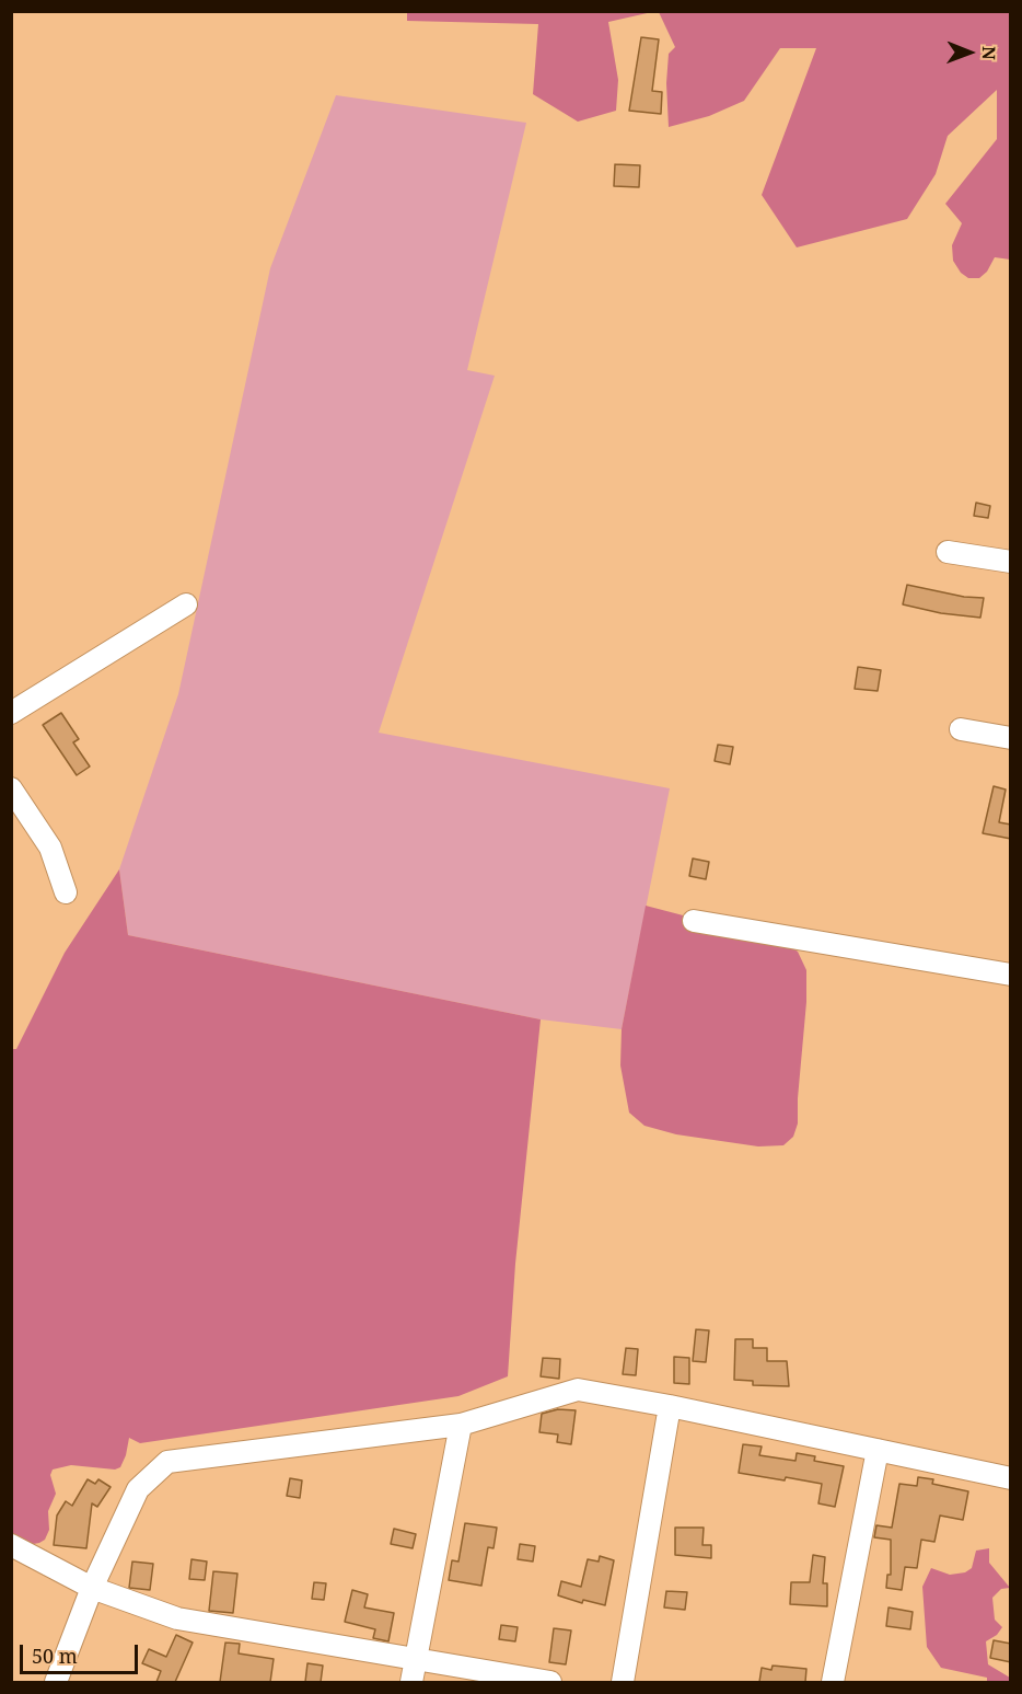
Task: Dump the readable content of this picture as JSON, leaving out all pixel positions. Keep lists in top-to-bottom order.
{
  "scale_bar": "50 m",
  "north": "right"
}
